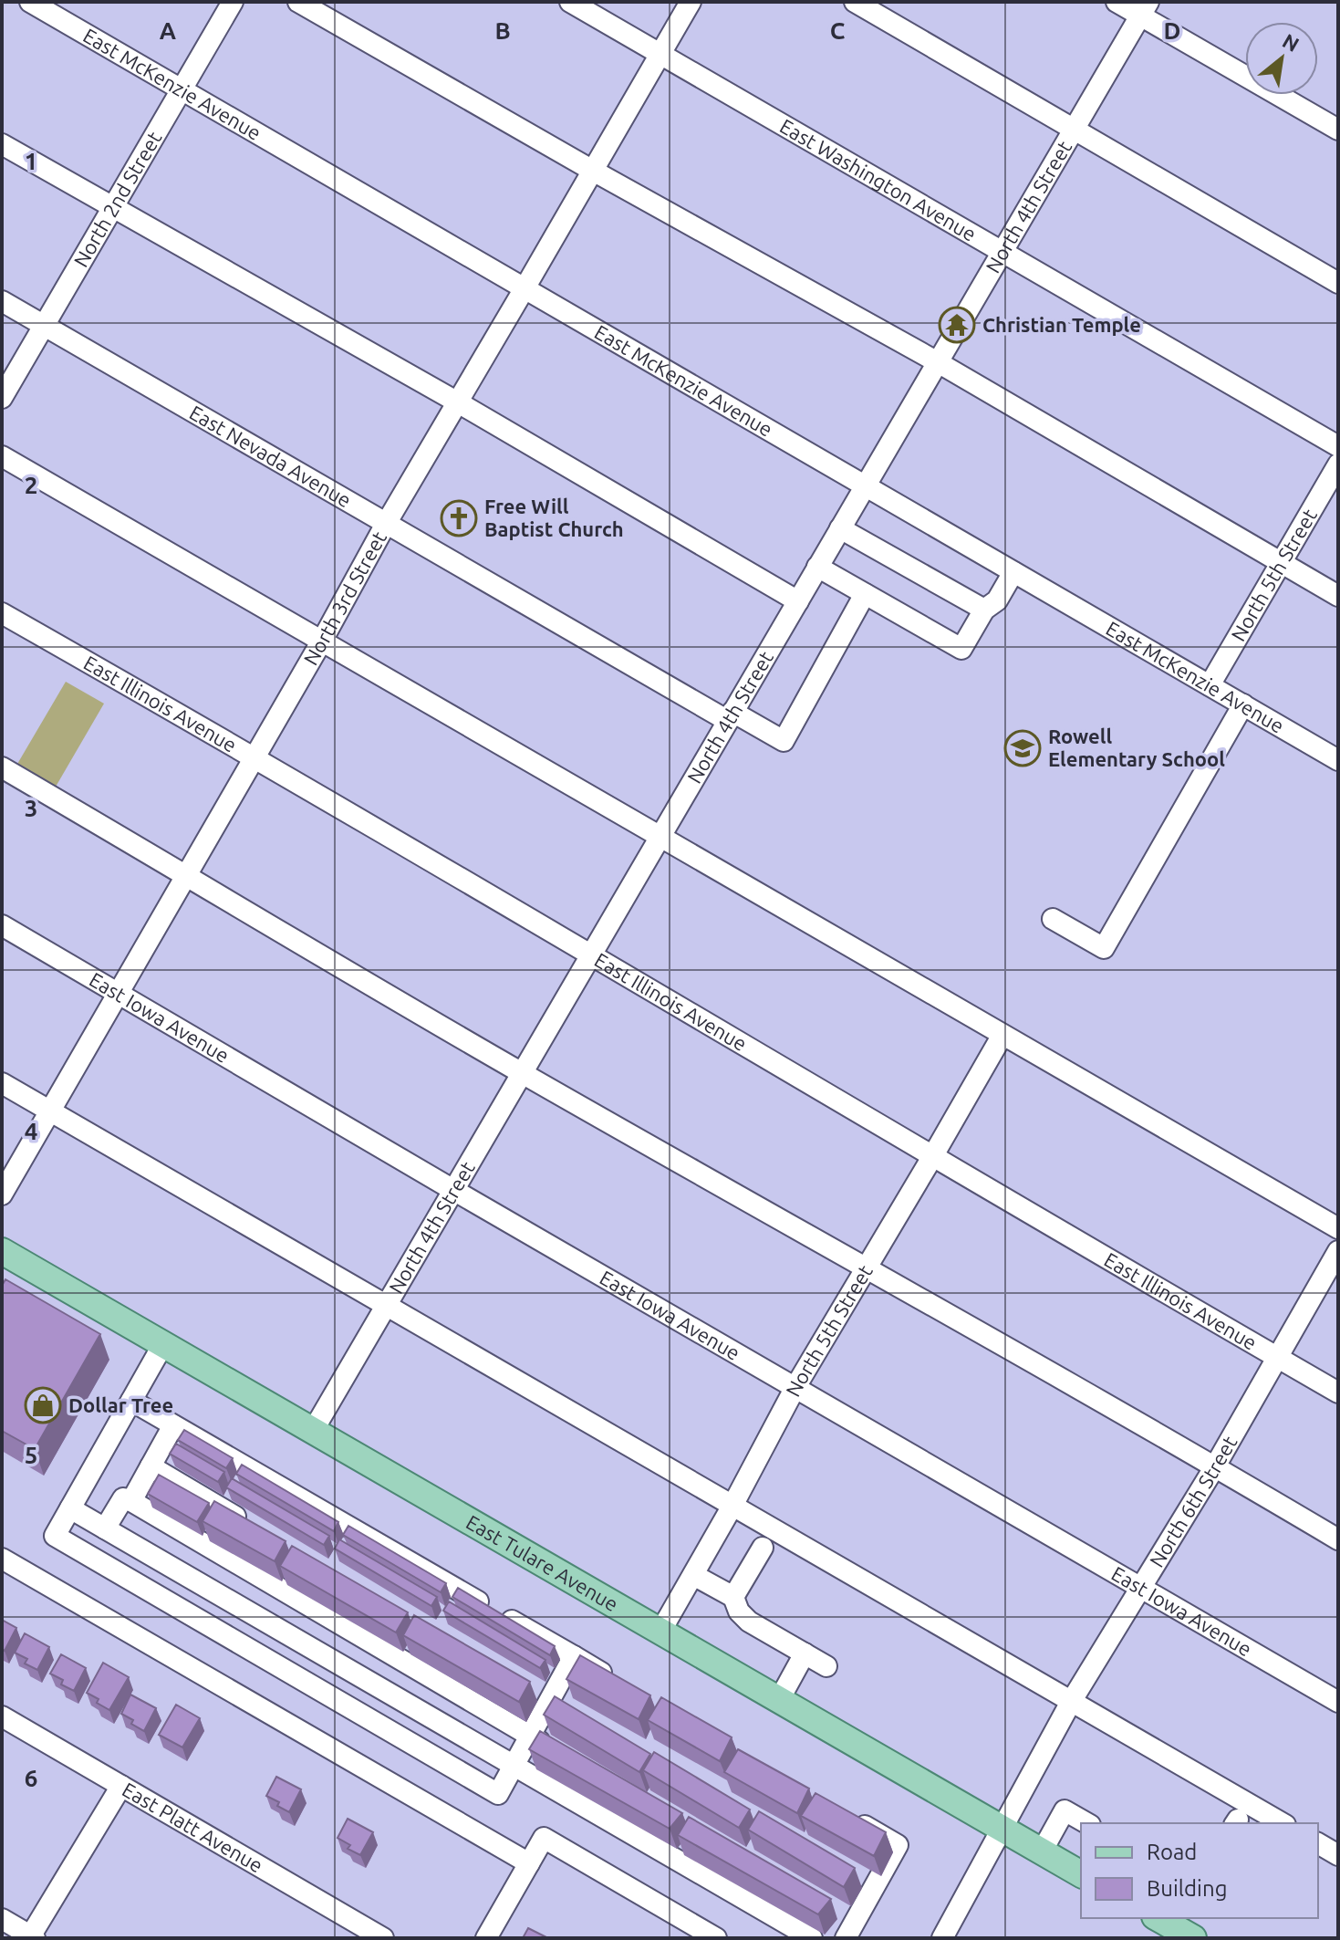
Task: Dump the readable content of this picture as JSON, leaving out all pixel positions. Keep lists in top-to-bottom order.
{
  "streets": {
    "main road": ["East Tulare Avenue"],
    "street": [
      "East McKenzie Avenue",
      "East Washington Avenue",
      "North 2nd Street",
      "North 4th Street",
      "East Nevada Avenue",
      "North 5th Street",
      "North 3rd Street",
      "East Illinois Avenue",
      "East Iowa Avenue",
      "North 6th Street",
      "East Platt Avenue"
    ]
  },
  "crossings": [
    ["East McKenzie Avenue", "North 2nd Street"],
    ["East McKenzie Avenue", "North 4th Street"],
    ["East McKenzie Avenue", "North 5th Street"],
    ["East McKenzie Avenue", "North 3rd Street"],
    ["East Washington Avenue", "North 4th Street"],
    ["East Washington Avenue", "North 3rd Street"],
    ["North 2nd Street", "East Nevada Avenue"],
    ["North 4th Street", "East Nevada Avenue"],
    ["North 4th Street", "East Illinois Avenue"],
    ["North 4th Street", "East Iowa Avenue"],
    ["North 4th Street", "East Tulare Avenue"],
    ["East Nevada Avenue", "North 3rd Street"],
    ["North 5th Street", "East Illinois Avenue"],
    ["North 5th Street", "East Iowa Avenue"],
    ["North 5th Street", "East Tulare Avenue"],
    ["North 3rd Street", "East Illinois Avenue"],
    ["North 3rd Street", "East Iowa Avenue"],
    ["East Illinois Avenue", "North 6th Street"],
    ["East Iowa Avenue", "North 6th Street"],
    ["North 6th Street", "East Tulare Avenue"]
  ],
  "places": {
    "temple": ["Christian Temple"],
    "church": ["Free Will Baptist Church"],
    "school or university": ["Rowell Elementary School"],
    "shop": ["Dollar Tree"]
  },
  "legend": ["Road", "Building"],
  "north": "top right",
  "grid": {
    "columns": [
      "A",
      "B",
      "C",
      "D"
    ],
    "rows": [
      "1",
      "2",
      "3",
      "4",
      "5",
      "6"
    ]
  }
}
